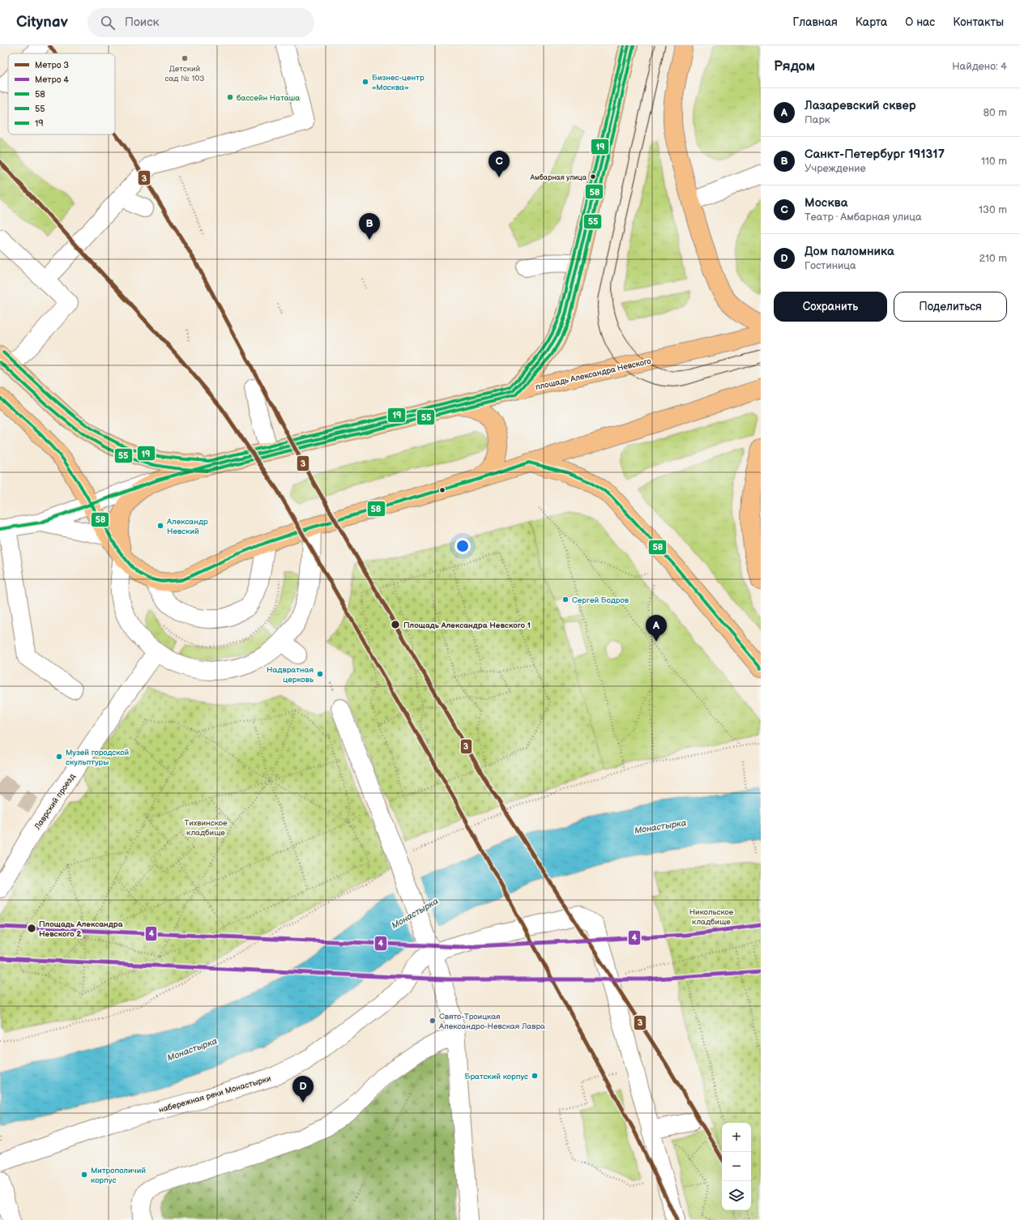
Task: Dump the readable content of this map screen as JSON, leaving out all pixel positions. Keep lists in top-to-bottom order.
{
  "streets": {
    "main road": ["площадь Александра Невского"],
    "street": ["Лаврский проезд", "набережная реки Монастырки"]
  },
  "crossings": [
    ["площадь Александра Невского", "Лаврский проезд"]
  ],
  "water": ["Монастырка"],
  "parks": ["Тихвинское кладбище", "Никольское кладбище"],
  "places": [
    "Детский сад № 103",
    "Бизнес-центр «Москва»",
    "бассейн Наташа",
    "Амбарная улица",
    "Александр Невский",
    "Сергей Бодров",
    "Площадь Александра Невского 1",
    "Надвратная церковь",
    "Музей городской скульптуры",
    "Площадь Александра Невского 2",
    "Свято-Троицкая Александро-Невская Лавра",
    "Братский корпус",
    "Митрополичий корпус"
  ],
  "lines": [
    "metro line 3",
    "transit line 58",
    "transit line 19",
    "transit line 55",
    "metro line 4"
  ],
  "legend": [
    "Метро 3",
    "Метро 4",
    "58",
    "55",
    "19"
  ],
  "page": {
    "header": "Citynav",
    "search": "Поиск",
    "nav": [
      "Главная",
      "Карта",
      "О нас",
      "Контакты"
    ],
    "heading": ["Рядом", "Найдено: 4"],
    "list": [
      {
        "mark": "A",
        "name": "Лазаревский сквер",
        "note": "Парк",
        "value": "80 m"
      },
      {
        "mark": "B",
        "name": "Санкт-Петербург 191317",
        "note": "Учреждение",
        "value": "110 m"
      },
      {
        "mark": "C",
        "name": "Москва",
        "note": "Театр · Амбарная улица",
        "value": "130 m"
      },
      {
        "mark": "D",
        "name": "Дом паломника",
        "note": "Гостиница",
        "value": "210 m"
      }
    ],
    "pins": [
      "C",
      "B",
      "A",
      "D"
    ],
    "buttons": ["Сохранить", "Поделиться"],
    "map_buttons": ["+", "−"]
  }
}
